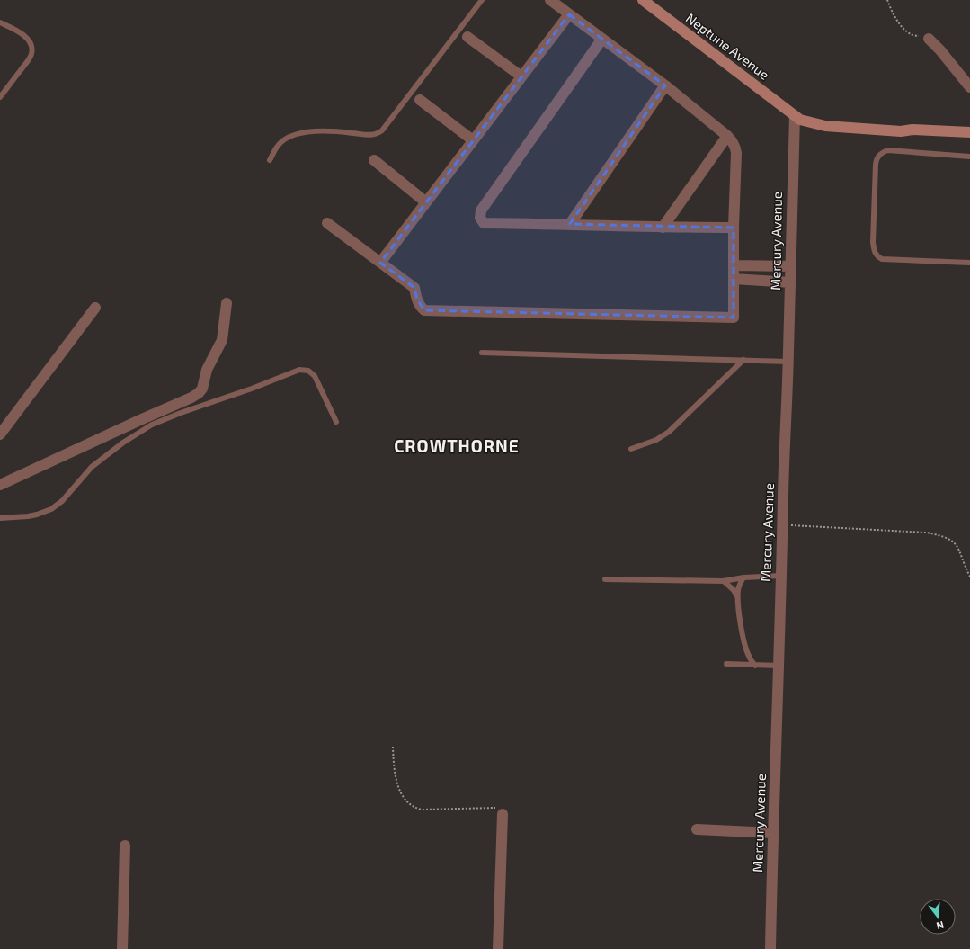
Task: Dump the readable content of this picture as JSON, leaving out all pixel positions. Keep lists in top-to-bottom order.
{
  "streets": {
    "main road": ["Neptune Avenue"],
    "street": ["Mercury Avenue"]
  },
  "crossings": [
    ["Neptune Avenue", "Mercury Avenue"]
  ],
  "districts": ["CROWTHORNE"],
  "north": "bottom"
}
